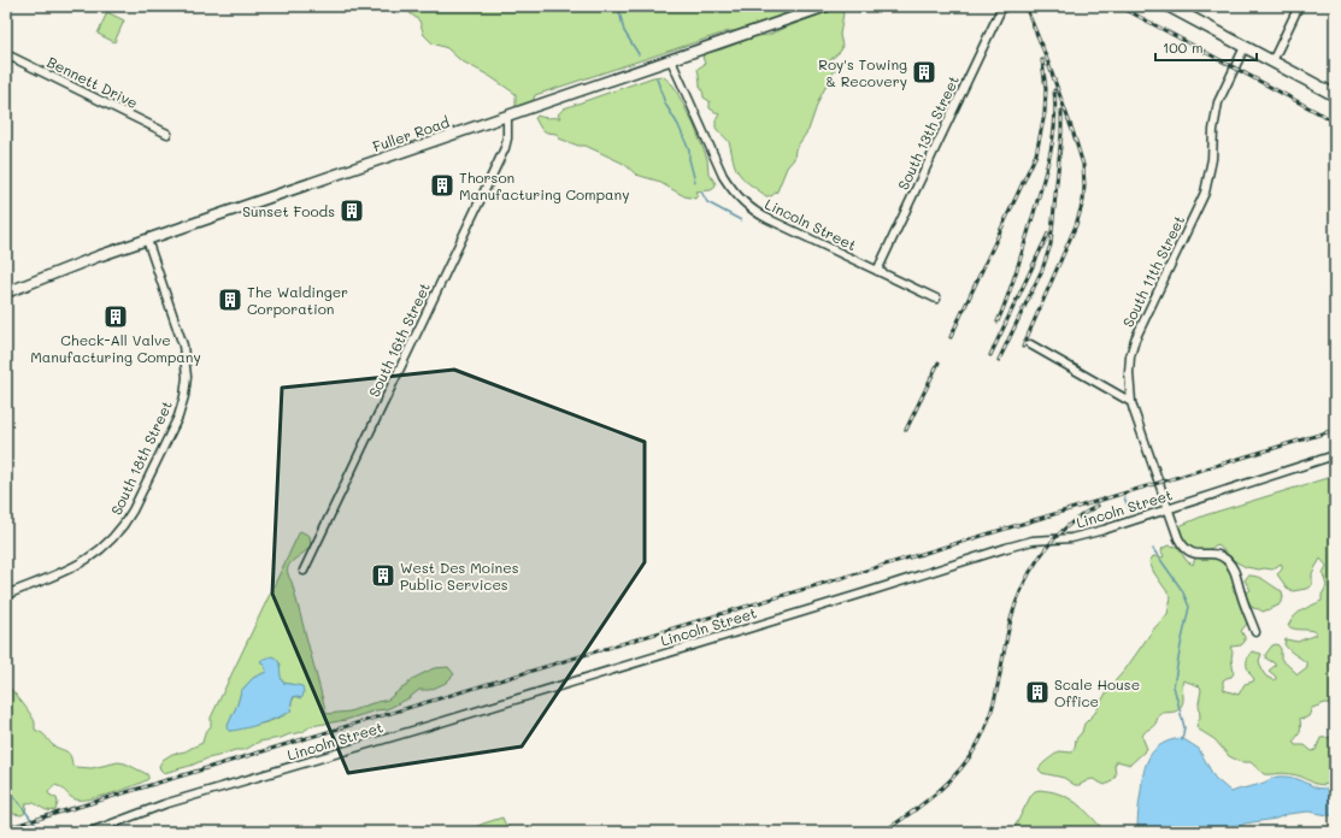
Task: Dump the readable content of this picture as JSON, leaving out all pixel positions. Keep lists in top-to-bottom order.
{
  "streets": {
    "street": [
      "Bennett Drive",
      "South 13th Street",
      "Fuller Road",
      "Lincoln Street",
      "South 11th Street",
      "South 16th Street",
      "South 18th Street"
    ]
  },
  "crossings": [
    ["South 13th Street", "Lincoln Street"],
    ["Fuller Road", "Lincoln Street"],
    ["Fuller Road", "South 16th Street"],
    ["Fuller Road", "South 18th Street"],
    ["Lincoln Street", "South 11th Street"]
  ],
  "places": {
    "building": [
      "Roy's Towing & Recovery",
      "Thorson Manufacturing Company",
      "Sunset Foods",
      "The Waldinger Corporation",
      "Check-All Valve Manufacturing Company",
      "West Des Moines Public Services",
      "Scale House Office"
    ]
  },
  "scale_bar": "100 m"
}
